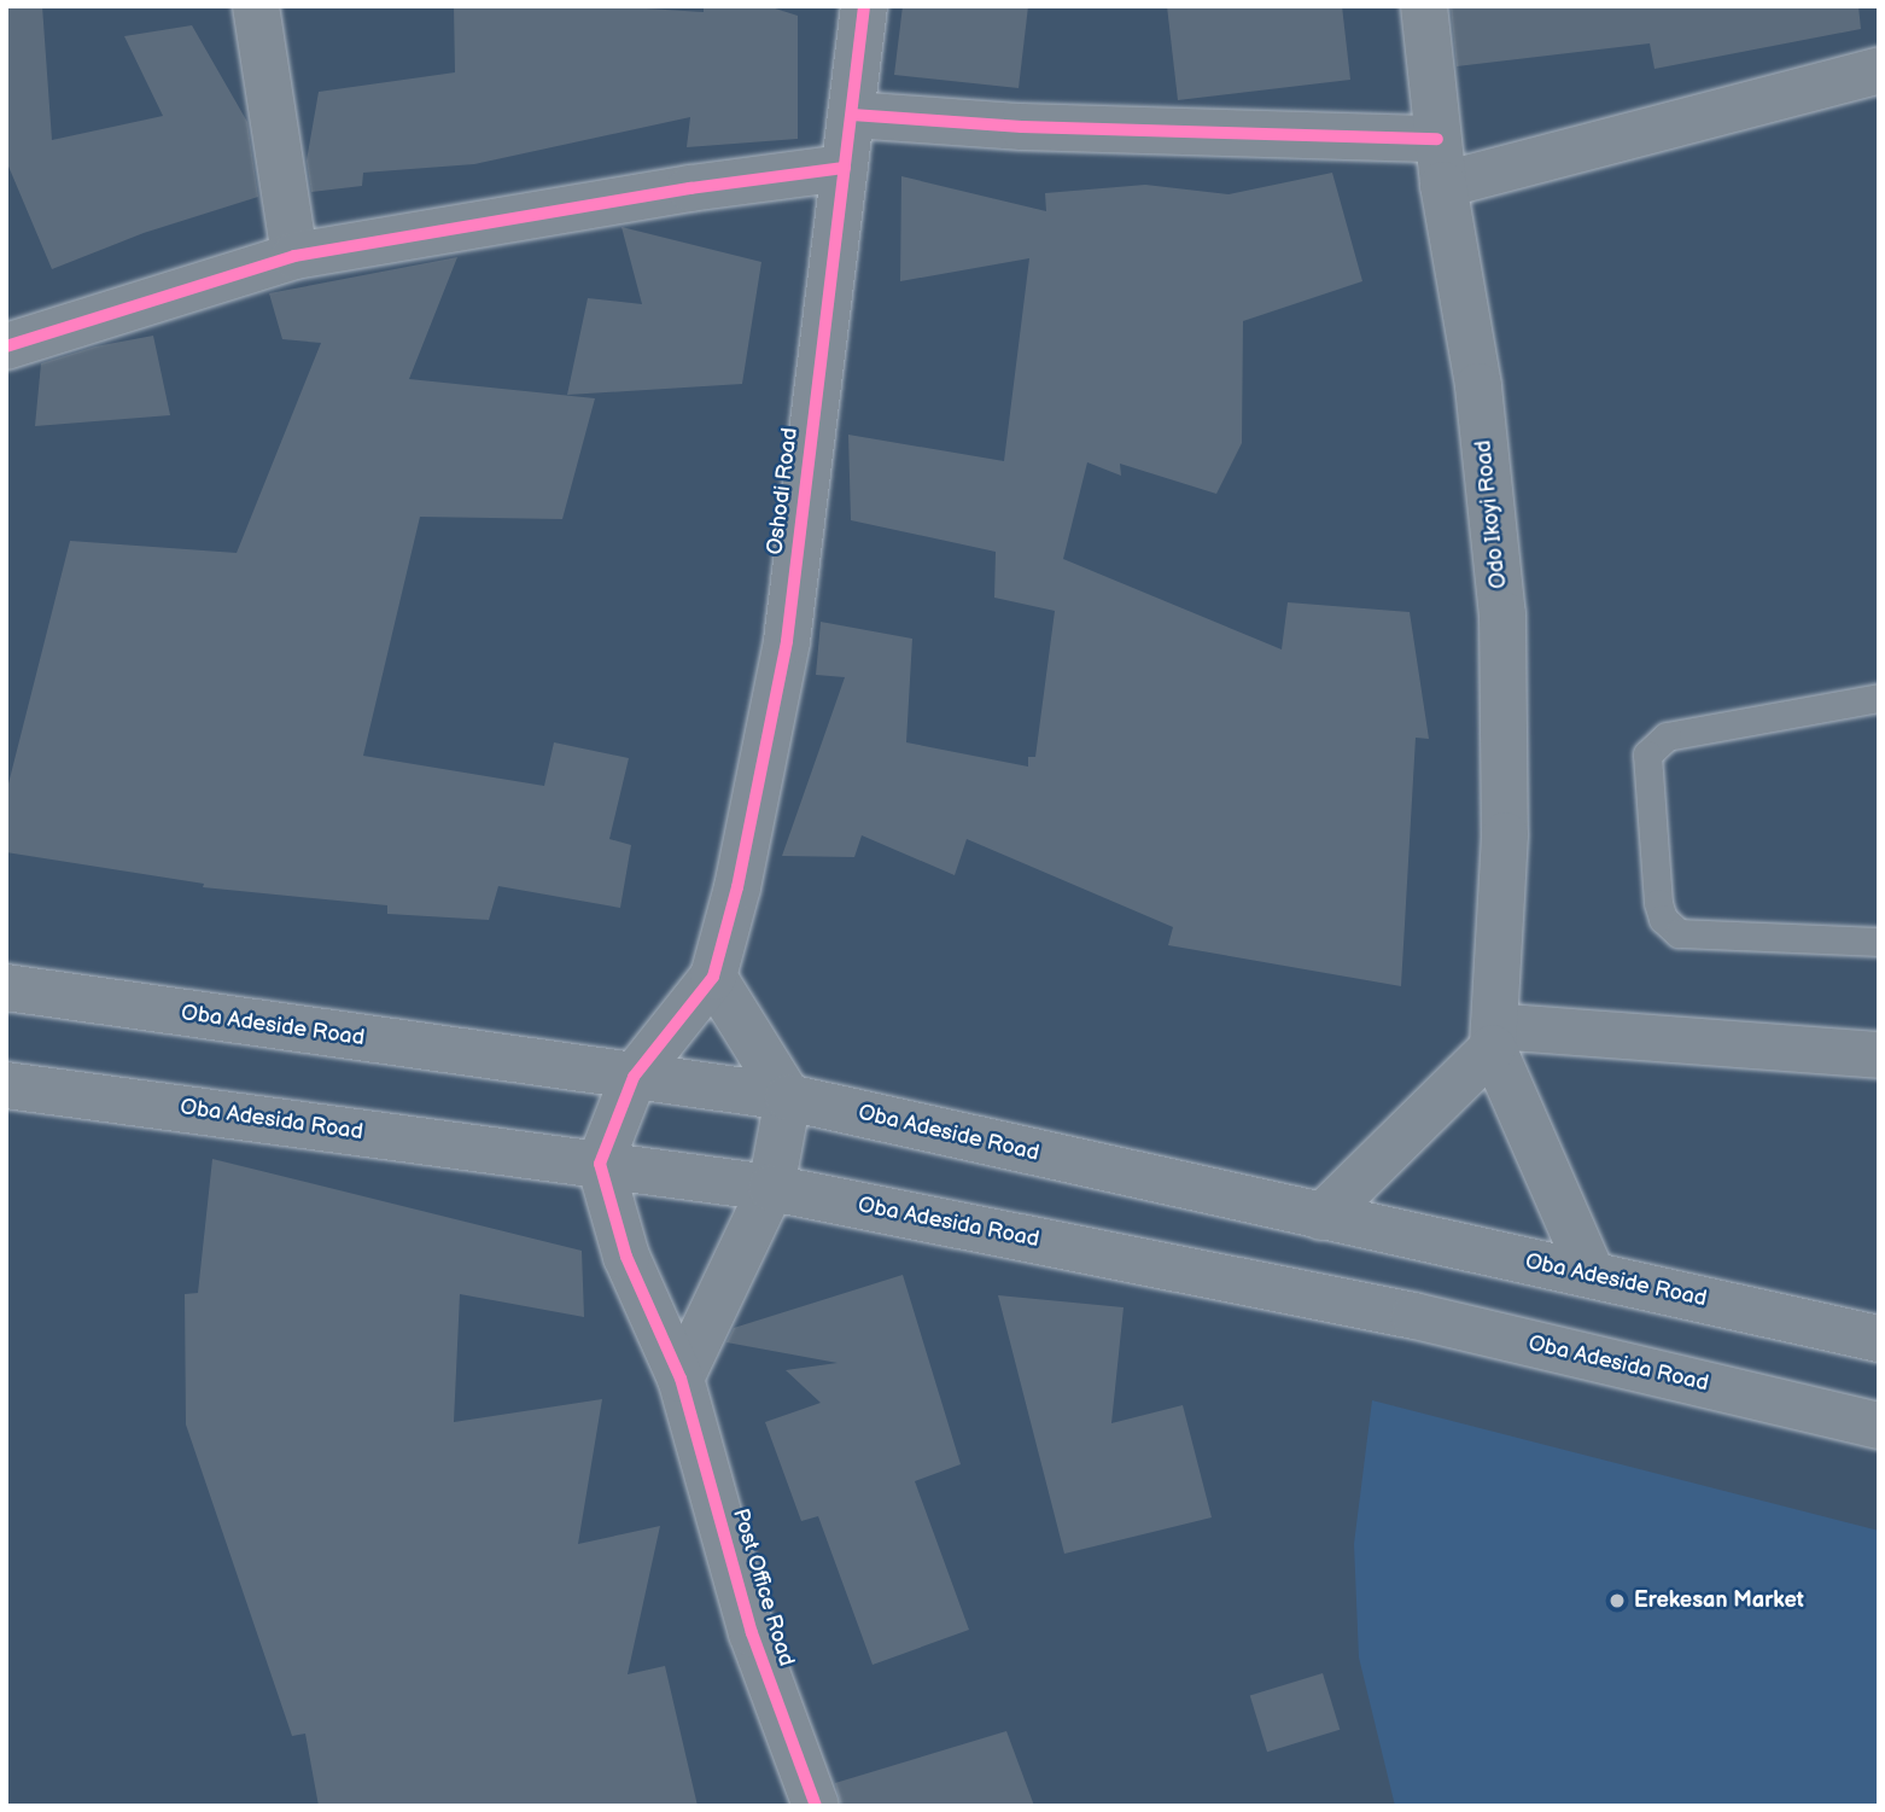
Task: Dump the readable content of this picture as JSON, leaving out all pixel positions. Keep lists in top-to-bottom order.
{
  "streets": {
    "main road": [
      "Oshodi Road",
      "Odo Ikoyi Road",
      "Oba Adeside Road",
      "Oba Adesida Road",
      "Post Office Road"
    ]
  },
  "crossings": [
    ["Oba Adesida Road", "Post Office Road"]
  ],
  "places": ["Erekesan Market"]
}
